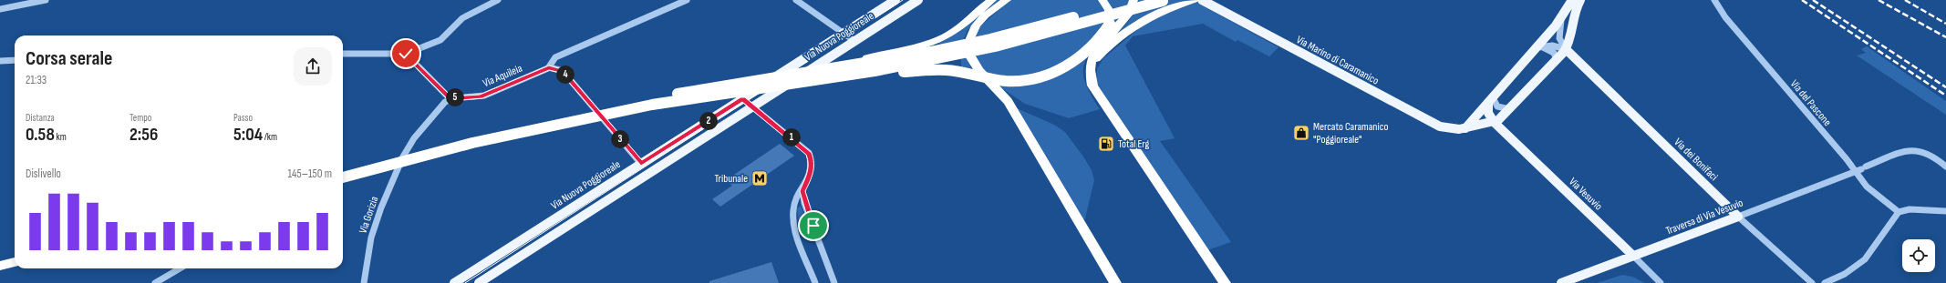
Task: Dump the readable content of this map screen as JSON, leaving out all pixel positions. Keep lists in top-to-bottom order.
{
  "streets": {
    "main road": [
      "Via Nuova Poggioreale",
      "Via Marino di Caramanico",
      "Via dei Bonifaci",
      "Via Vesuvio",
      "Traversa di Via Vesuvio"
    ],
    "street": ["Via Aquileia", "Via del Pascone", "Via Gorizia"]
  },
  "crossings": [
    ["Via Marino di Caramanico", "Via Vesuvio"],
    ["Via del Pascone", "Traversa di Via Vesuvio"],
    ["Via dei Bonifaci", "Traversa di Via Vesuvio"],
    ["Via Vesuvio", "Traversa di Via Vesuvio"]
  ],
  "places": {
    "shop": ["Mercato Caramanico \"Poggioreale\""],
    "fuel station": ["Total Erg"],
    "metro station": ["Tribunale"]
  },
  "page": {
    "heading": ["Corsa serale", "21:33"],
    "pins": [
      "4",
      "5",
      "2",
      "1",
      "3"
    ],
    "stats": [
      ["Distanza", "0.58 km"],
      ["Tempo", "2:56"],
      ["Passo", "5:04 /km"]
    ],
    "chart": ["Dislivello", "145–150 m"]
  }
}
